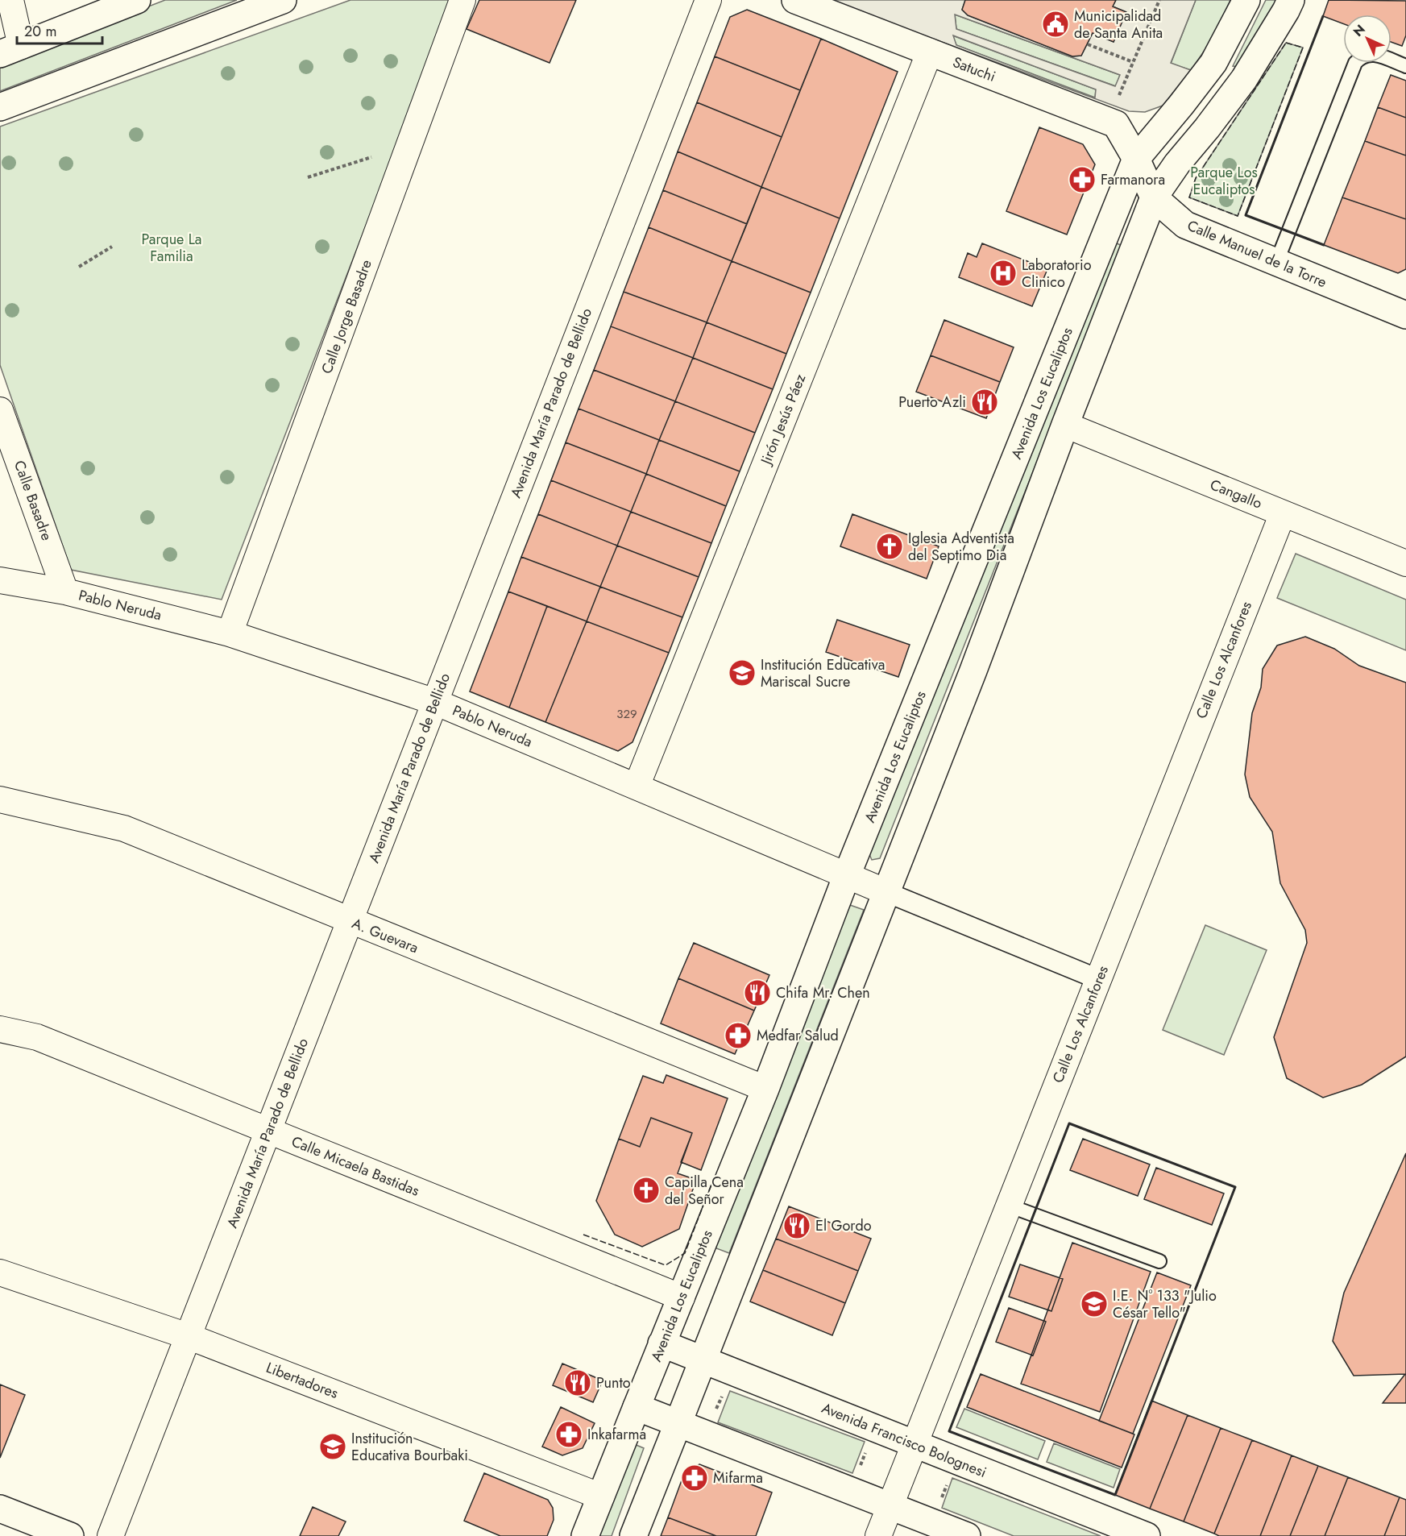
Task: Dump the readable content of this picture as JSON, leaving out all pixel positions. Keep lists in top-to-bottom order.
{
  "streets": {
    "main road": [
      "Satuchi",
      "Calle Manuel de la Torre",
      "Avenida Los Eucaliptos",
      "Avenida Francisco Bolognesi"
    ],
    "street": [
      "Calle Jorge Basadre",
      "Avenida María Parado de Bellido",
      "Jirón Jesús Páez",
      "Cangallo",
      "Calle Basadre",
      "Pablo Neruda",
      "Calle Los Alcanfores",
      "A. Guevara",
      "Calle Micaela Bastidas",
      "Libertadores"
    ]
  },
  "crossings": [
    ["Satuchi", "Calle Manuel de la Torre"],
    ["Satuchi", "Avenida Los Eucaliptos"],
    ["Satuchi", "Jirón Jesús Páez"],
    ["Calle Manuel de la Torre", "Avenida Los Eucaliptos"],
    ["Calle Jorge Basadre", "Pablo Neruda"],
    ["Avenida Los Eucaliptos", "Pablo Neruda"],
    ["Avenida Los Eucaliptos", "A. Guevara"],
    ["Avenida Los Eucaliptos", "Calle Micaela Bastidas"],
    ["Avenida Los Eucaliptos", "Libertadores"],
    ["Avenida Los Eucaliptos", "Avenida Francisco Bolognesi"],
    ["Avenida María Parado de Bellido", "Pablo Neruda"],
    ["Avenida María Parado de Bellido", "A. Guevara"],
    ["Avenida María Parado de Bellido", "Calle Micaela Bastidas"],
    ["Avenida María Parado de Bellido", "Libertadores"],
    ["Jirón Jesús Páez", "Pablo Neruda"],
    ["Cangallo", "Calle Los Alcanfores"],
    ["Calle Basadre", "Pablo Neruda"],
    ["Calle Los Alcanfores", "Avenida Francisco Bolognesi"]
  ],
  "parks": ["Parque Los Eucaliptos", "Parque La Familia"],
  "places": {
    "public building": ["Municipalidad de Santa Anita"],
    "pharmacy": [
      "Farmanora",
      "Medfar Salud",
      "Inkafarma",
      "Mifarma"
    ],
    "hospital": ["Laboratorio Clinico"],
    "restaurant": [
      "Puerto Azli",
      "Chifa Mr. Chen",
      "El Gordo",
      "Punto"
    ],
    "church": ["Iglesia Adventista del Septimo Dia", "Capilla Cena del Señor"],
    "school or university": ["Institución Educativa Mariscal Sucre", "I.E. N° 133 \"Julio César Tello\"", "Institución Educativa Bourbaki"]
  },
  "house_numbers": ["329"],
  "scale_bar": "20 m",
  "north": "top left"
}
